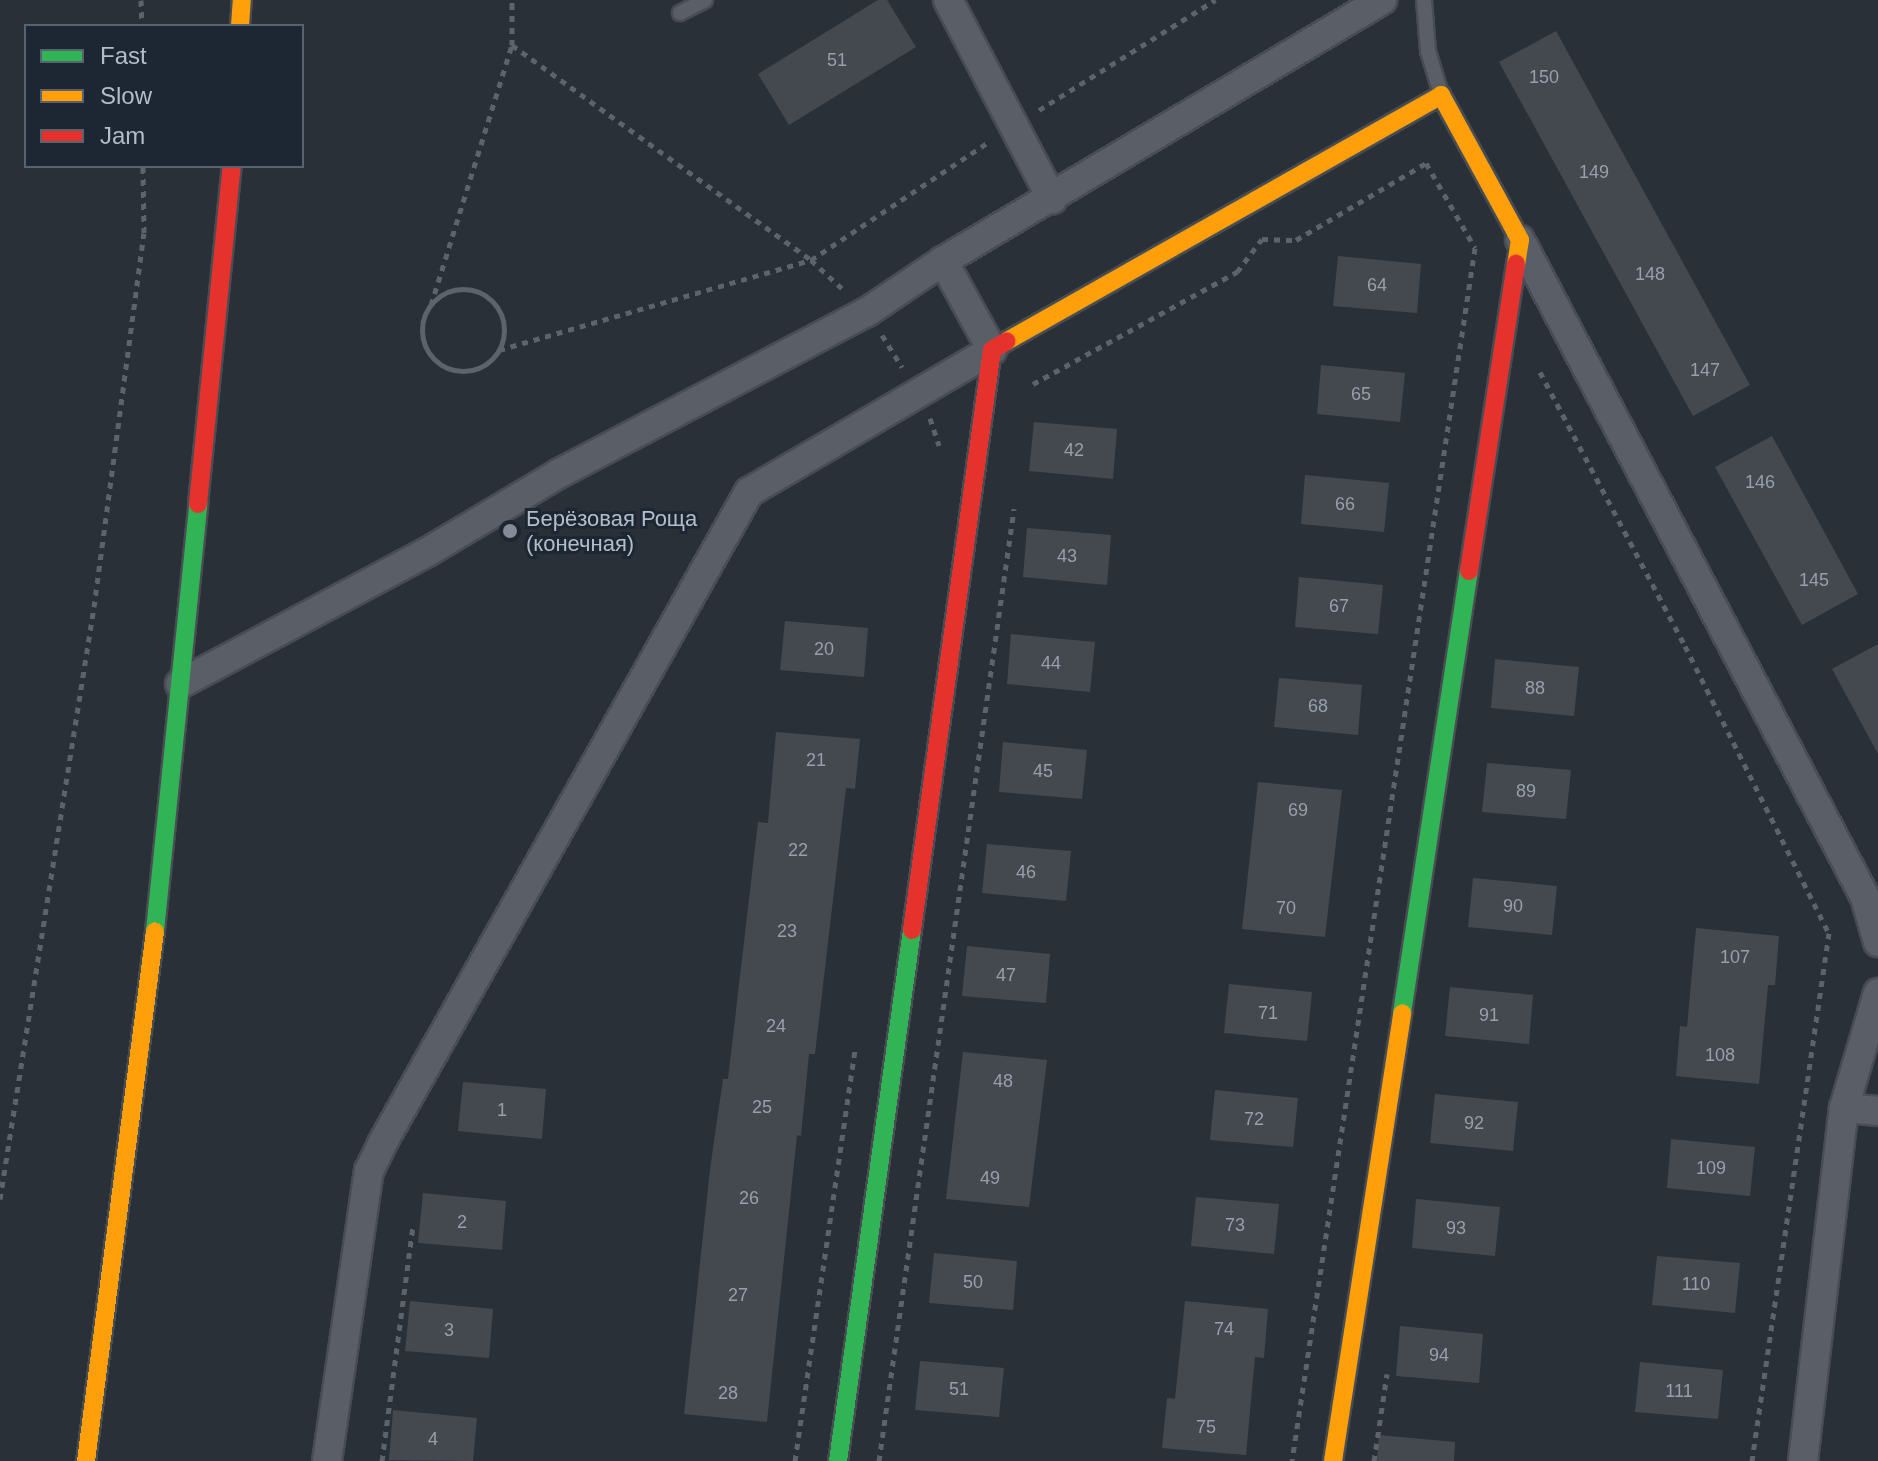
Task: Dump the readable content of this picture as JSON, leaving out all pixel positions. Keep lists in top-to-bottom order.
{
  "places": ["Берёзовая Роща (конечная)"],
  "house_numbers": [
    "51",
    "150",
    "149",
    "148",
    "64",
    "147",
    "65",
    "42",
    "146",
    "66",
    "43",
    "145",
    "67",
    "20",
    "44",
    "88",
    "68",
    "21",
    "45",
    "89",
    "69",
    "22",
    "46",
    "90",
    "70",
    "23",
    "107",
    "47",
    "71",
    "91",
    "24",
    "108",
    "48",
    "25",
    "1",
    "72",
    "92",
    "109",
    "49",
    "26",
    "2",
    "73",
    "93",
    "50",
    "110",
    "27",
    "74",
    "3",
    "94",
    "51",
    "111",
    "28",
    "75",
    "4"
  ],
  "legend": ["Fast", "Slow", "Jam"]
}
